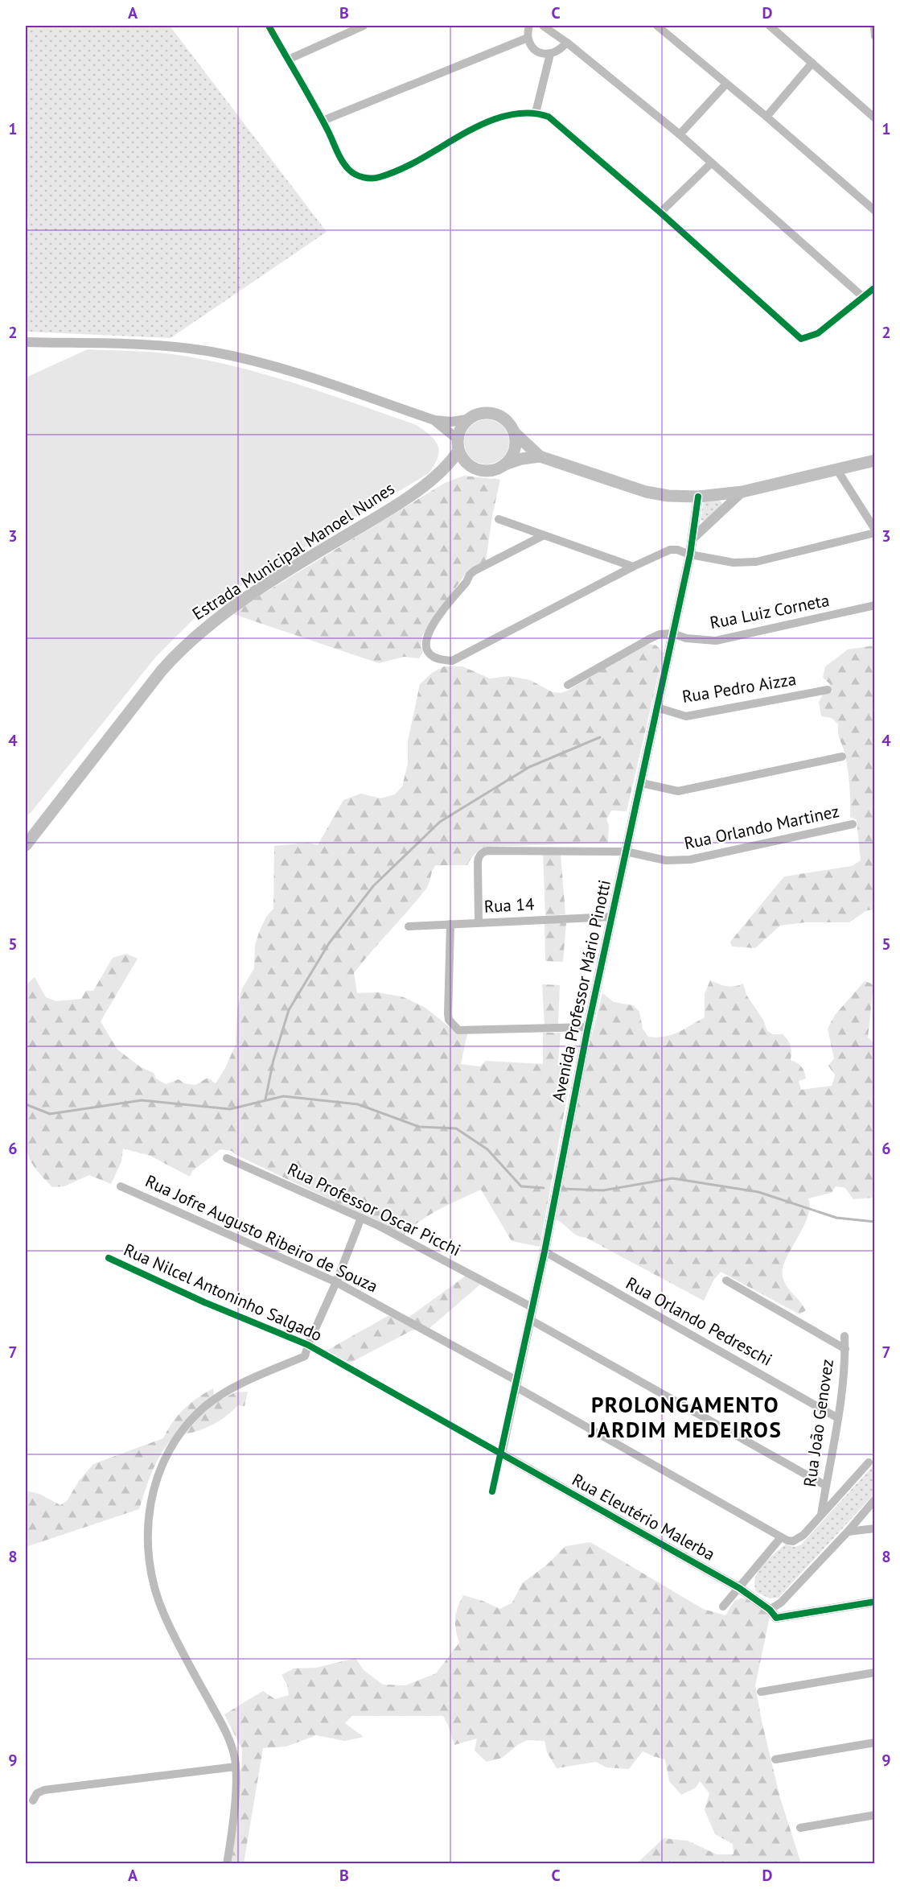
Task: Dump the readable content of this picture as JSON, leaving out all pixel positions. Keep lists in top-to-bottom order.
{
  "streets": {
    "main road": ["Estrada Municipal Manoel Nunes"],
    "street": [
      "Rua Luiz Corneta",
      "Rua Pedro Aizza",
      "Rua Orlando Martinez",
      "Rua 14",
      "Avenida Professor Mário Pinotti",
      "Rua Professor Oscar Picchi",
      "Rua Jofre Augusto Ribeiro de Souza",
      "Rua Nilcel Antoninho Salgado",
      "Rua Orlando Pedreschi",
      "Rua João Genovez",
      "Rua Eleutério Malerba"
    ]
  },
  "crossings": [
    ["Rua Luiz Corneta", "Avenida Professor Mário Pinotti"],
    ["Rua Pedro Aizza", "Avenida Professor Mário Pinotti"],
    ["Rua Orlando Martinez", "Rua 14"],
    ["Rua Orlando Martinez", "Avenida Professor Mário Pinotti"],
    ["Rua 14", "Avenida Professor Mário Pinotti"],
    ["Avenida Professor Mário Pinotti", "Rua Professor Oscar Picchi"],
    ["Avenida Professor Mário Pinotti", "Rua Jofre Augusto Ribeiro de Souza"],
    ["Avenida Professor Mário Pinotti", "Rua Nilcel Antoninho Salgado"],
    ["Avenida Professor Mário Pinotti", "Rua Orlando Pedreschi"],
    ["Avenida Professor Mário Pinotti", "Rua Eleutério Malerba"],
    ["Rua Nilcel Antoninho Salgado", "Rua Eleutério Malerba"],
    ["Rua Orlando Pedreschi", "Rua João Genovez"]
  ],
  "districts": ["PROLONGAMENTO JARDIM MEDEIROS"],
  "grid": {
    "columns": [
      "A",
      "B",
      "C",
      "D"
    ],
    "rows": [
      "1",
      "2",
      "3",
      "4",
      "5",
      "6",
      "7",
      "8",
      "9"
    ]
  }
}
